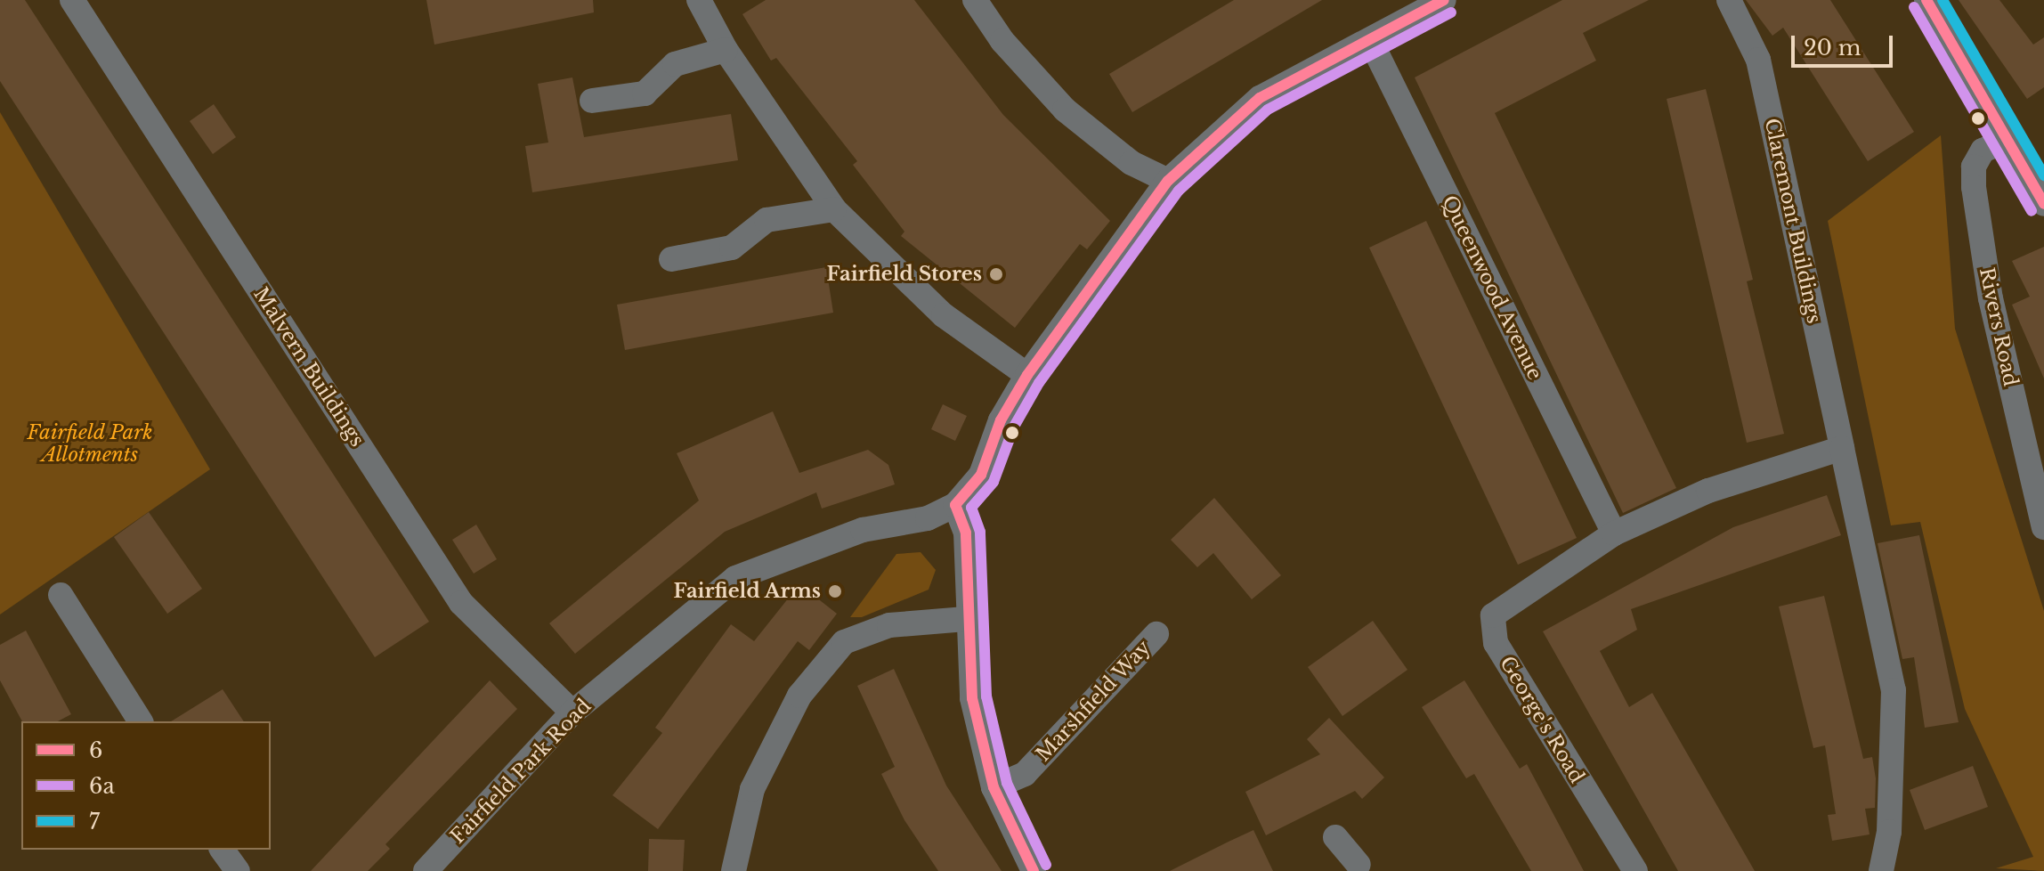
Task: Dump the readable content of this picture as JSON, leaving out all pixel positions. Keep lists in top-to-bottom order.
{
  "streets": {
    "street": [
      "Claremont Buildings",
      "Queenwood Avenue",
      "Rivers Road",
      "Malvern Buildings",
      "Marshfield Way",
      "George's Road",
      "Fairfield Park Road"
    ]
  },
  "crossings": [
    ["Queenwood Avenue", "George's Road"],
    ["Malvern Buildings", "Fairfield Park Road"]
  ],
  "parks": ["Fairfield Park Allotments"],
  "places": ["Fairfield Stores", "Fairfield Arms"],
  "lines": ["transit line 6", "transit line 7", "transit line 6a"],
  "legend": ["6", "6a", "7"],
  "scale_bar": "20 m"
}
